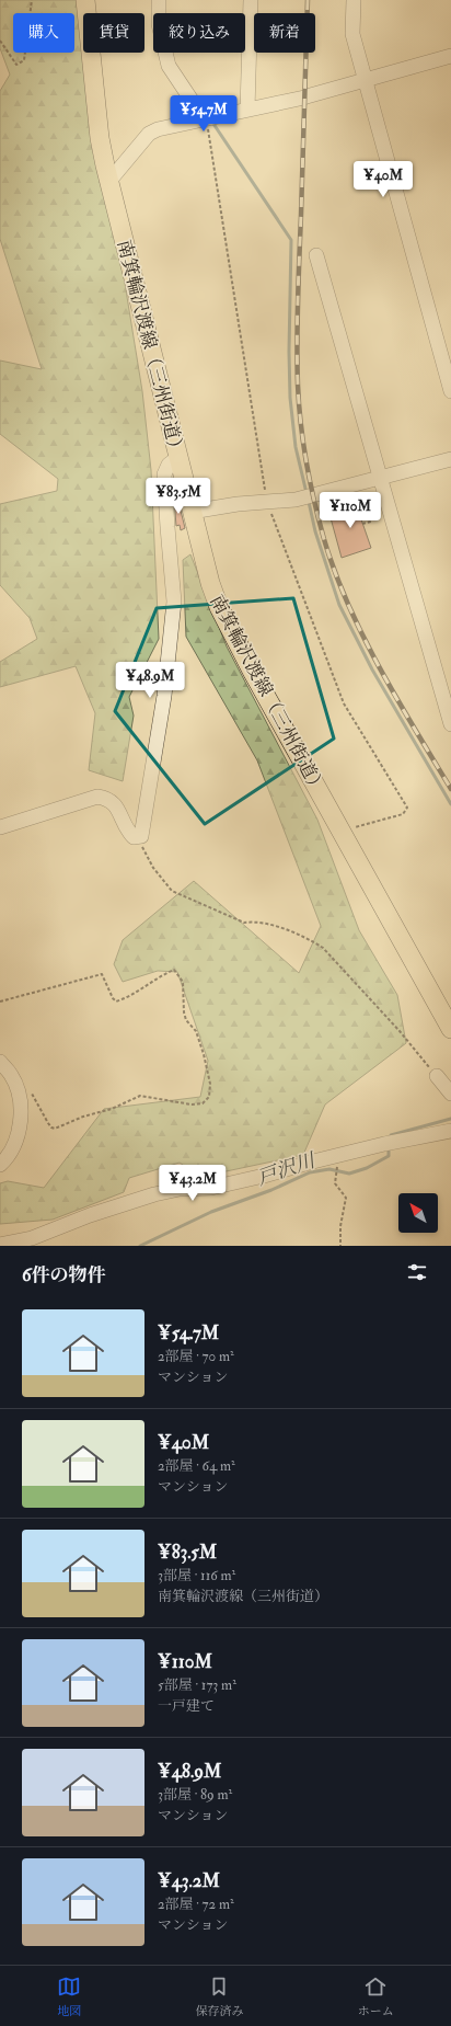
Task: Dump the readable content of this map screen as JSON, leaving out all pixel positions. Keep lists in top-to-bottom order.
{
  "streets": {
    "main road": ["南箕輪沢渡線（三州街道）"]
  },
  "water": ["戸沢川"],
  "north": "top left",
  "page": {
    "chip": [
      "購入",
      "賃貸",
      "絞り込み",
      "新着"
    ],
    "price": [
      "¥54.7M",
      "¥40M",
      "¥83.5M",
      "¥110M",
      "¥48.9M",
      "¥43.2M"
    ],
    "heading": "6件の物件",
    "list": [
      {
        "name": "¥54.7M",
        "note": "2部屋 · 70 m² · マンション"
      },
      {
        "name": "¥40M",
        "note": "2部屋 · 64 m² · マンション"
      },
      {
        "name": "¥83.5M",
        "note": "3部屋 · 116 m² · 南箕輪沢渡線（三州街道）"
      },
      {
        "name": "¥110M",
        "note": "5部屋 · 173 m² · 一戸建て"
      },
      {
        "name": "¥48.9M",
        "note": "3部屋 · 89 m² · マンション"
      },
      {
        "name": "¥43.2M",
        "note": "2部屋 · 72 m² · マンション"
      }
    ],
    "tabs": ["地図", "保存済み", "ホーム"]
  }
}
